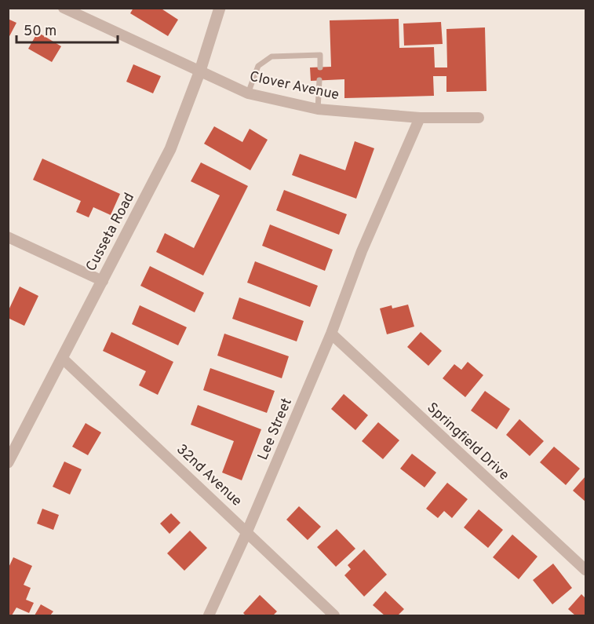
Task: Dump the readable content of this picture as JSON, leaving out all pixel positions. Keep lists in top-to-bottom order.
{
  "streets": {
    "street": [
      "Clover Avenue",
      "Cusseta Road",
      "Lee Street",
      "Springfield Drive",
      "32nd Avenue"
    ]
  },
  "crossings": [
    ["Clover Avenue", "Cusseta Road"],
    ["Clover Avenue", "Lee Street"],
    ["Cusseta Road", "32nd Avenue"],
    ["Lee Street", "Springfield Drive"],
    ["Lee Street", "32nd Avenue"]
  ],
  "scale_bar": "50 m"
}
